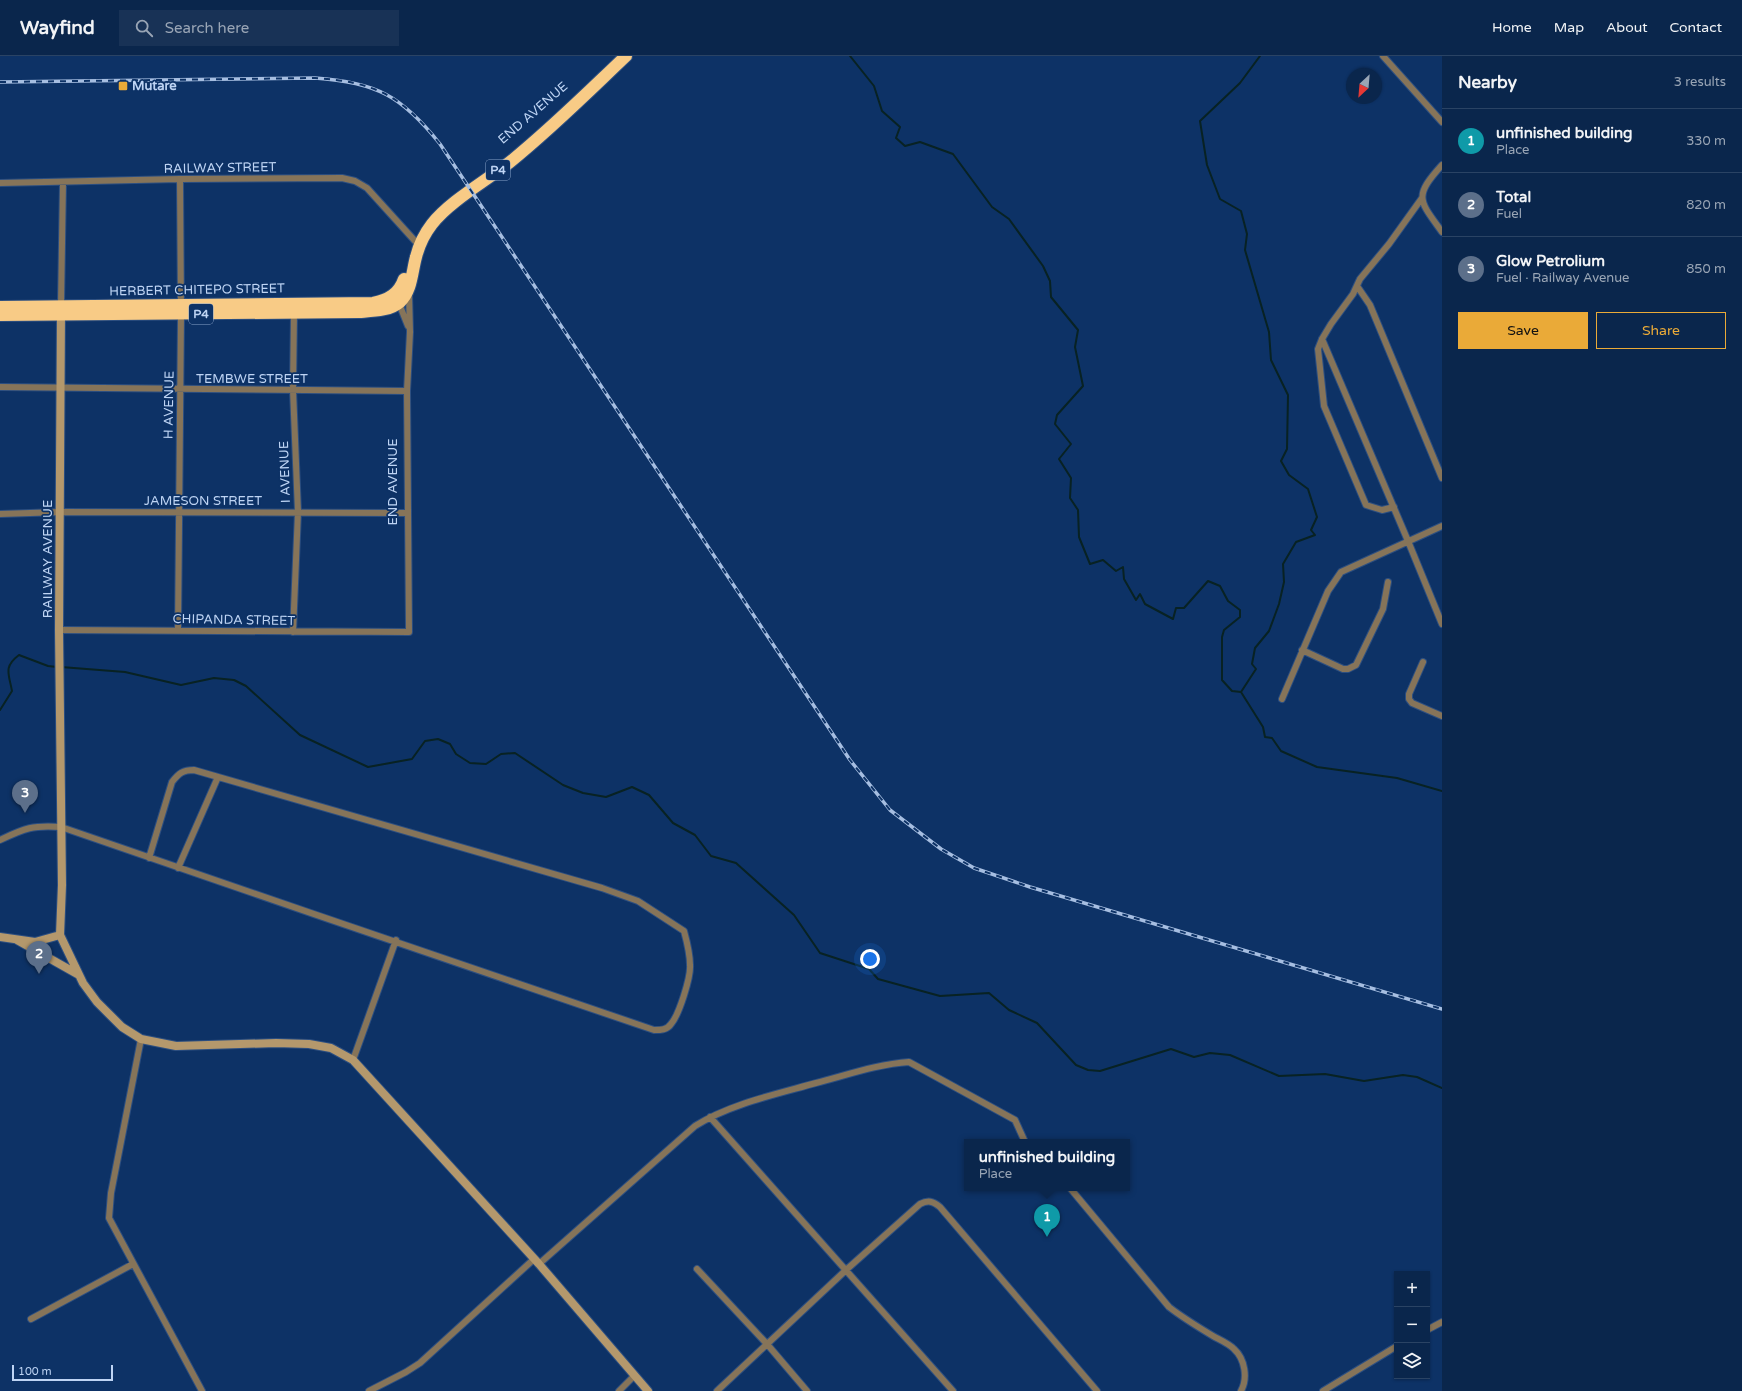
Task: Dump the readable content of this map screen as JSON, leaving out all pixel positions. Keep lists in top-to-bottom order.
{
  "streets": {
    "highway": ["END AVENUE", "P4", "HERBERT CHITEPO STREET"],
    "street": [
      "RAILWAY STREET",
      "TEMBWE STREET",
      "H AVENUE",
      "I AVENUE",
      "JAMESON STREET",
      "RAILWAY AVENUE",
      "CHIPANDA STREET"
    ]
  },
  "crossings": [
    ["END AVENUE", "RAILWAY STREET"],
    ["END AVENUE", "HERBERT CHITEPO STREET"],
    ["END AVENUE", "TEMBWE STREET"],
    ["END AVENUE", "JAMESON STREET"],
    ["END AVENUE", "CHIPANDA STREET"],
    ["RAILWAY STREET", "H AVENUE"],
    ["RAILWAY STREET", "RAILWAY AVENUE"],
    ["HERBERT CHITEPO STREET", "H AVENUE"],
    ["HERBERT CHITEPO STREET", "I AVENUE"],
    ["HERBERT CHITEPO STREET", "RAILWAY AVENUE"],
    ["TEMBWE STREET", "H AVENUE"],
    ["TEMBWE STREET", "I AVENUE"],
    ["TEMBWE STREET", "RAILWAY AVENUE"],
    ["H AVENUE", "JAMESON STREET"],
    ["H AVENUE", "CHIPANDA STREET"],
    ["I AVENUE", "JAMESON STREET"],
    ["I AVENUE", "CHIPANDA STREET"],
    ["JAMESON STREET", "RAILWAY AVENUE"],
    ["RAILWAY AVENUE", "CHIPANDA STREET"]
  ],
  "places": {
    "transit": ["Mutare"]
  },
  "scale_bar": "100 m",
  "north": "bottom left",
  "page": {
    "header": "Wayfind",
    "search": "Search here",
    "nav": [
      "Home",
      "Map",
      "About",
      "Contact"
    ],
    "heading": ["Nearby", "3 results"],
    "list": [
      {
        "mark": "1",
        "name": "unfinished building",
        "note": "Place",
        "value": "330 m"
      },
      {
        "mark": "2",
        "name": "Total",
        "note": "Fuel",
        "value": "820 m"
      },
      {
        "mark": "3",
        "name": "Glow Petrolium",
        "note": "Fuel · Railway Avenue",
        "value": "850 m"
      }
    ],
    "buttons": ["Save", "Share"],
    "pins": ["3", "2", "1"],
    "popup": ["unfinished building", "Place"],
    "map_buttons": ["+", "−"],
    "scale": "100 m"
  }
}
